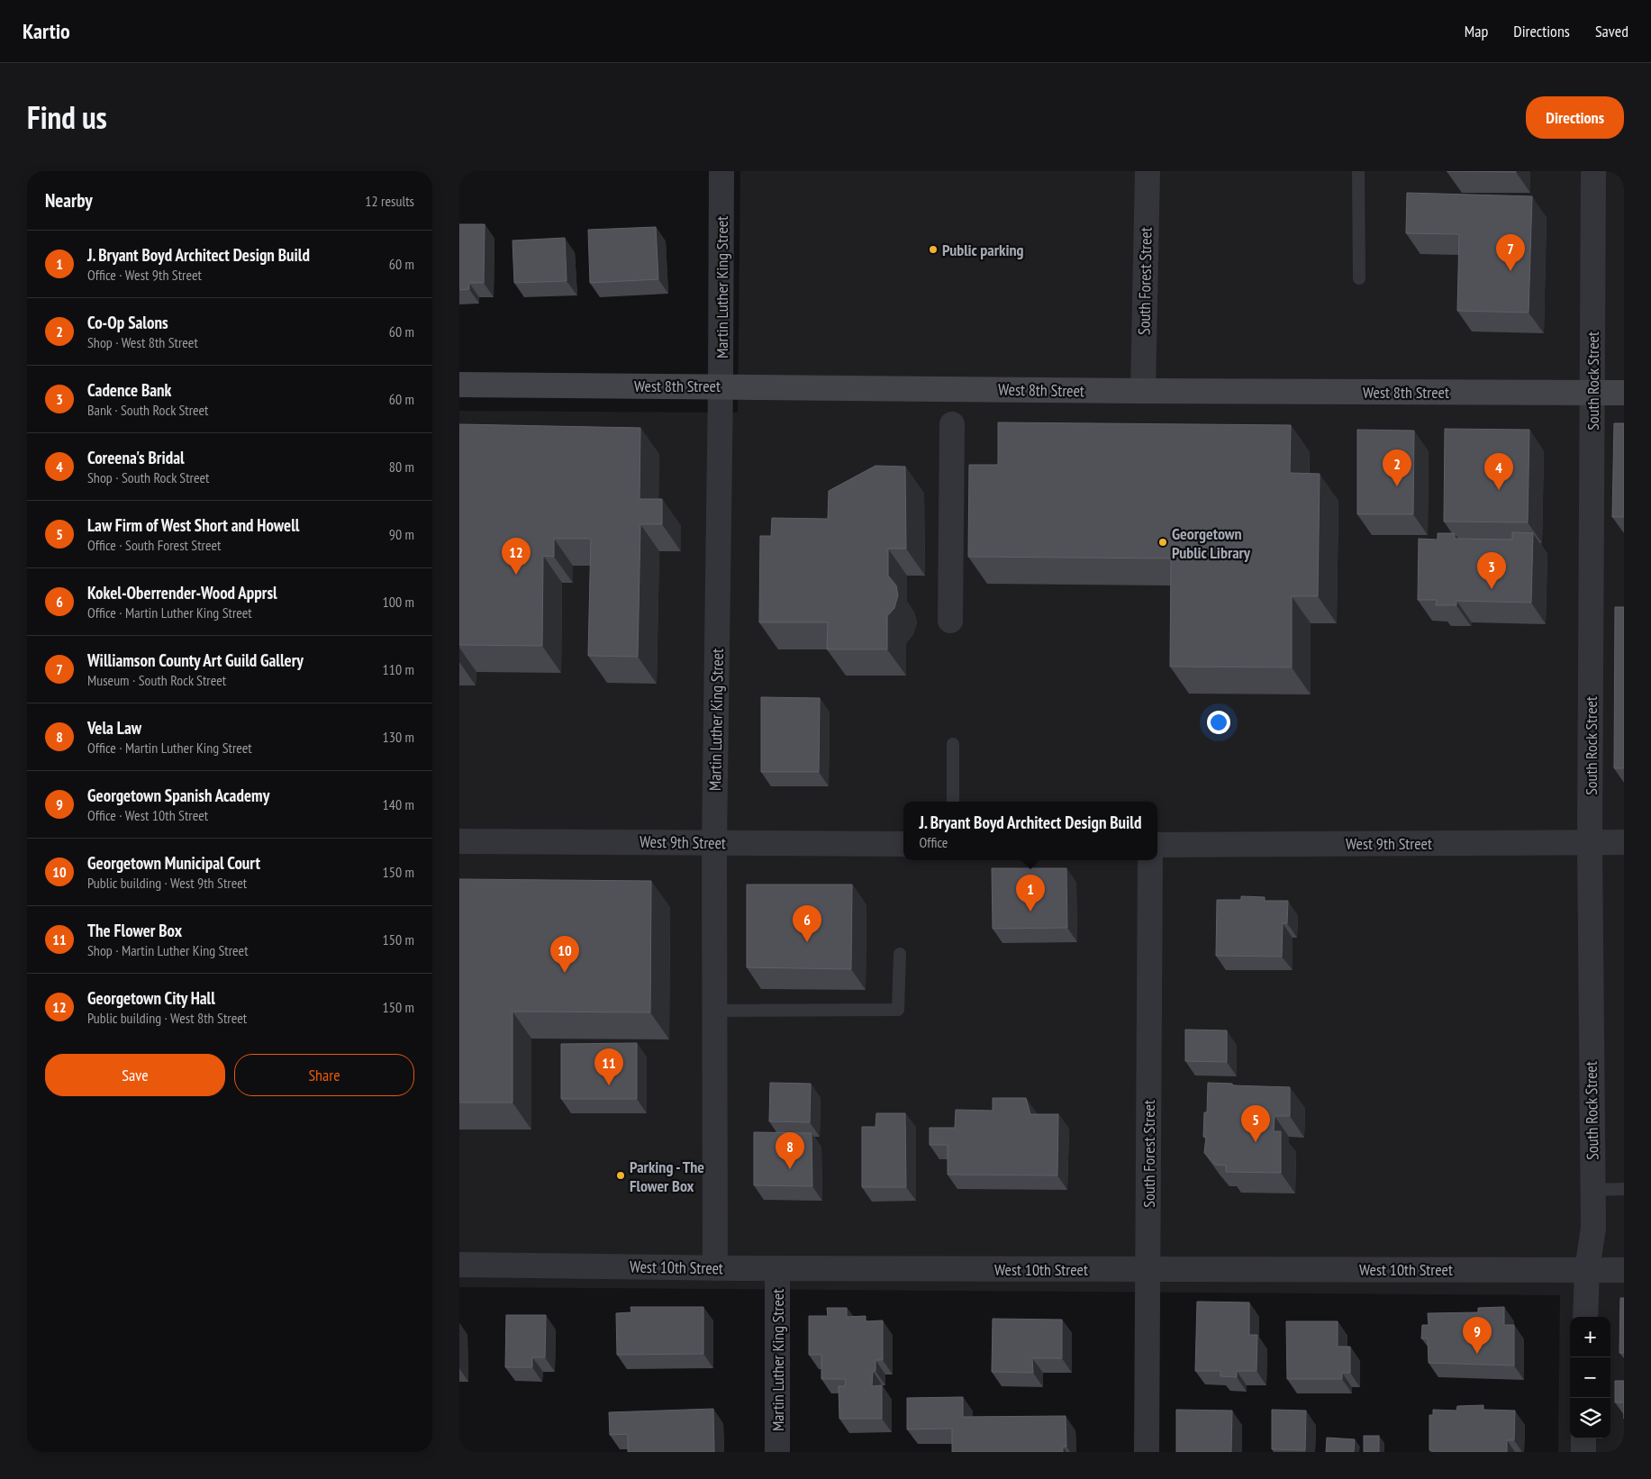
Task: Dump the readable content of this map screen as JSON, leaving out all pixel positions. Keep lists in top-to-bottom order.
{
  "streets": {
    "street": [
      "South Forest Street",
      "Martin Luther King Street",
      "South Rock Street",
      "West 8th Street",
      "West 9th Street",
      "West 10th Street"
    ]
  },
  "crossings": [
    ["South Forest Street", "West 8th Street"],
    ["South Forest Street", "West 10th Street"],
    ["Martin Luther King Street", "West 8th Street"],
    ["Martin Luther King Street", "West 9th Street"],
    ["Martin Luther King Street", "West 10th Street"],
    ["South Rock Street", "West 8th Street"],
    ["South Rock Street", "West 9th Street"],
    ["South Rock Street", "West 10th Street"]
  ],
  "places": ["Public parking", "Georgetown Public Library", "Parking - The Flower Box"],
  "page": {
    "header": "Kartio",
    "nav": ["Map", "Directions", "Saved"],
    "title": "Find us",
    "buttons": [
      "Directions",
      ["Save", "Share"]
    ],
    "heading": ["Nearby", "12 results"],
    "list": [
      {
        "mark": "1",
        "name": "J. Bryant Boyd Architect Design Build",
        "note": "Office · West 9th Street",
        "value": "60 m"
      },
      {
        "mark": "2",
        "name": "Co-Op Salons",
        "note": "Shop · West 8th Street",
        "value": "60 m"
      },
      {
        "mark": "3",
        "name": "Cadence Bank",
        "note": "Bank · South Rock Street",
        "value": "60 m"
      },
      {
        "mark": "4",
        "name": "Coreena's Bridal",
        "note": "Shop · South Rock Street",
        "value": "80 m"
      },
      {
        "mark": "5",
        "name": "Law Firm of West Short and Howell",
        "note": "Office · South Forest Street",
        "value": "90 m"
      },
      {
        "mark": "6",
        "name": "Kokel-Oberrender-Wood Apprsl",
        "note": "Office · Martin Luther King Street",
        "value": "100 m"
      },
      {
        "mark": "7",
        "name": "Williamson County Art Guild Gallery",
        "note": "Museum · South Rock Street",
        "value": "110 m"
      },
      {
        "mark": "8",
        "name": "Vela Law",
        "note": "Office · Martin Luther King Street",
        "value": "130 m"
      },
      {
        "mark": "9",
        "name": "Georgetown Spanish Academy",
        "note": "Office · West 10th Street",
        "value": "140 m"
      },
      {
        "mark": "10",
        "name": "Georgetown Municipal Court",
        "note": "Public building · West 9th Street",
        "value": "150 m"
      },
      {
        "mark": "11",
        "name": "The Flower Box",
        "note": "Shop · Martin Luther King Street",
        "value": "150 m"
      },
      {
        "mark": "12",
        "name": "Georgetown City Hall",
        "note": "Public building · West 8th Street",
        "value": "150 m"
      }
    ],
    "pins": [
      "7",
      "2",
      "4",
      "12",
      "3",
      "1",
      "6",
      "10",
      "11",
      "5",
      "8",
      "9"
    ],
    "popup": ["J. Bryant Boyd Architect Design Build", "Office"],
    "map_buttons": ["+", "−"]
  }
}
